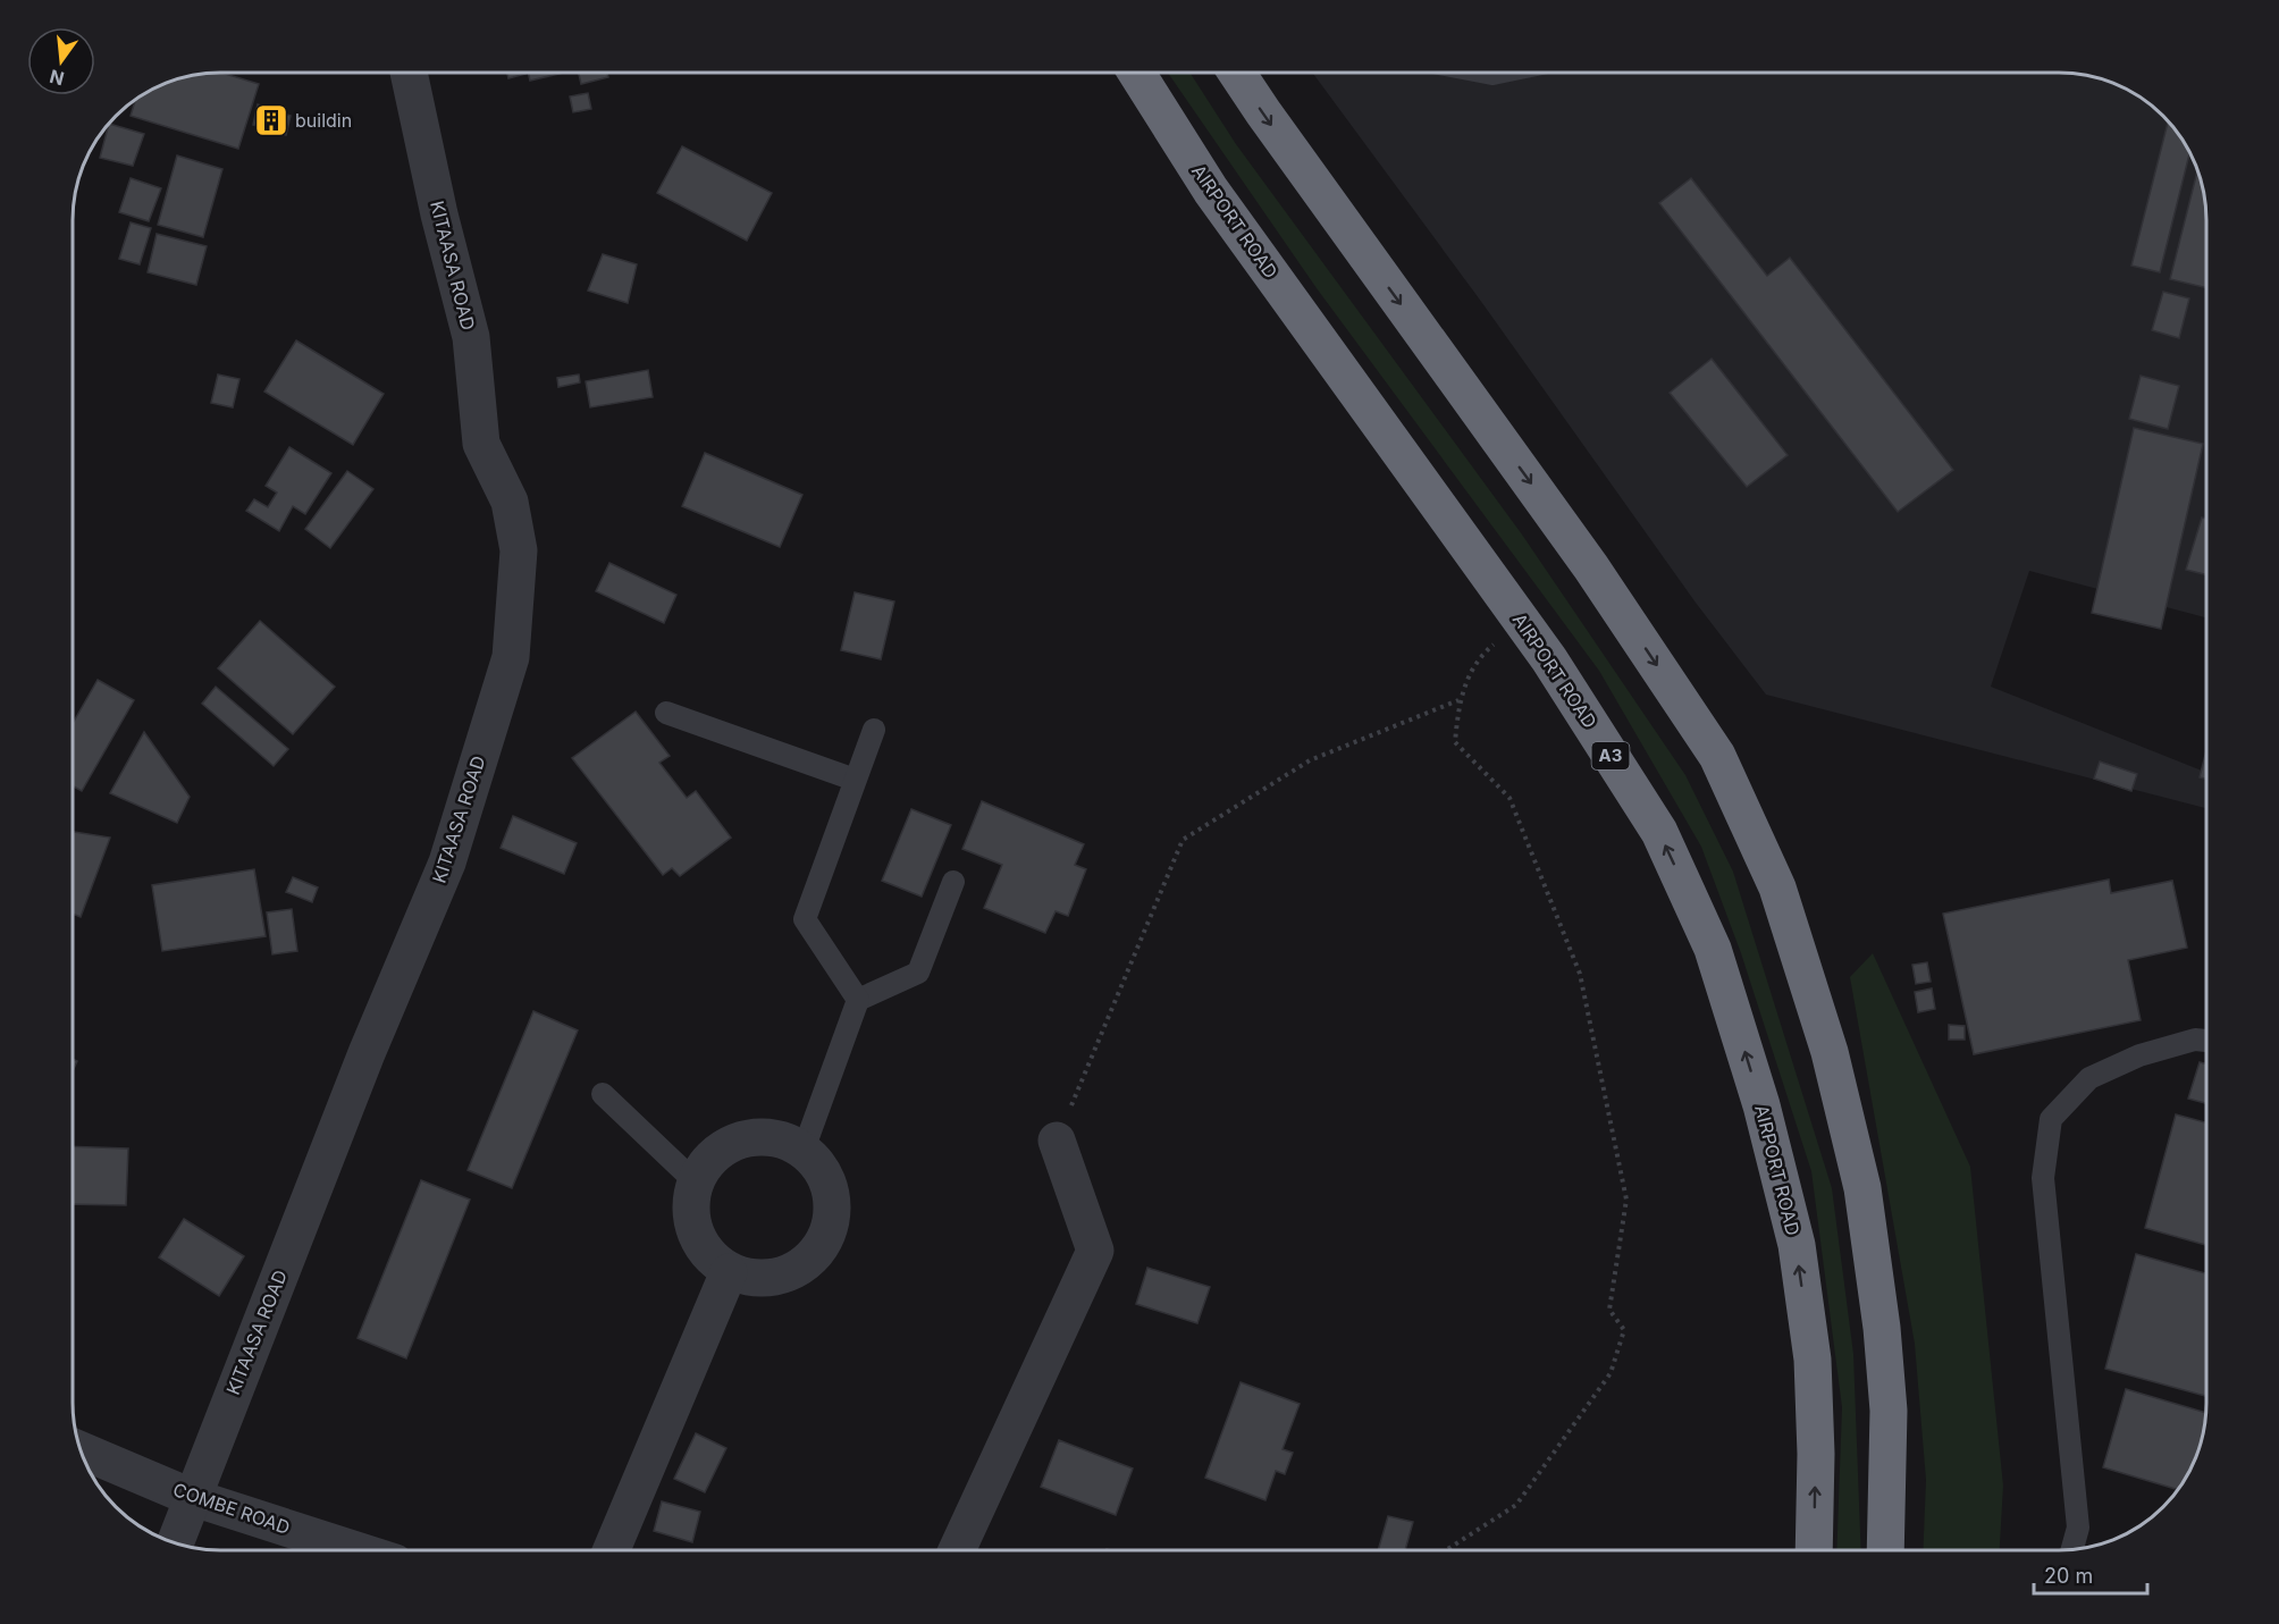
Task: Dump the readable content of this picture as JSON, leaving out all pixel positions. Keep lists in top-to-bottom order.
{
  "streets": {
    "highway": ["AIRPORT ROAD", "A3"],
    "street": ["KITAASA ROAD", "COMBE ROAD"]
  },
  "crossings": [
    ["KITAASA ROAD", "COMBE ROAD"]
  ],
  "places": {
    "building": ["buildin"]
  },
  "scale_bar": "20 m",
  "north": "bottom"
}
